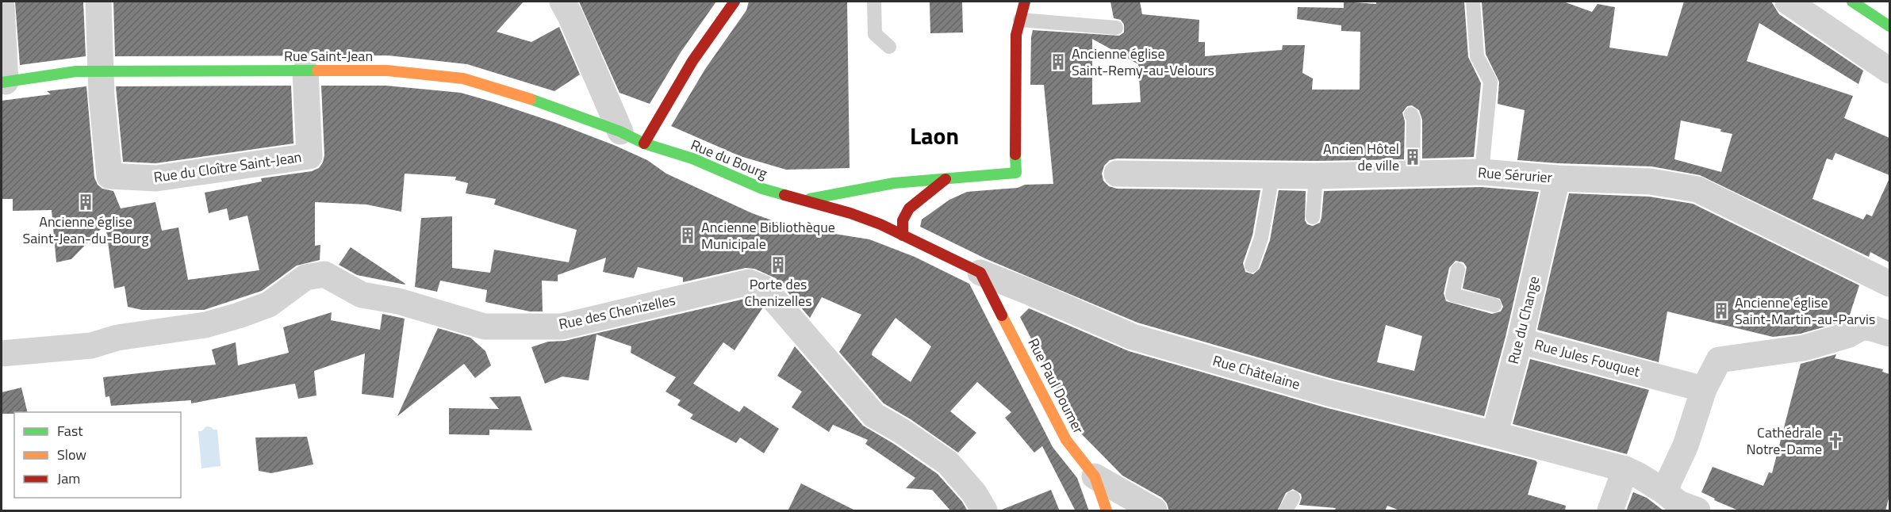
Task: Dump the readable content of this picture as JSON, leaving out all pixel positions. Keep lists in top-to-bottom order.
{
  "streets": {
    "street": [
      "Rue Saint-Jean",
      "Rue du Bourg",
      "Rue du Cloître Saint-Jean",
      "Rue Sérurier",
      "Rue des Chenizelles",
      "Rue du Change",
      "Rue Jules Fouquet",
      "Rue Châtelaine",
      "Rue Paul Doumer"
    ]
  },
  "crossings": [
    ["Rue Saint-Jean", "Rue du Bourg"],
    ["Rue Saint-Jean", "Rue du Cloître Saint-Jean"],
    ["Rue du Bourg", "Rue Châtelaine"],
    ["Rue Sérurier", "Rue du Change"],
    ["Rue du Change", "Rue Jules Fouquet"],
    ["Rue du Change", "Rue Châtelaine"],
    ["Rue Châtelaine", "Rue Paul Doumer"]
  ],
  "districts": ["Laon"],
  "places": {
    "building": [
      "Ancienne église Saint-Remy-au-Velours",
      "Ancien Hôtel de ville",
      "Ancienne église Saint-Jean-du-Bourg",
      "Ancienne Bibliothèque Municipale",
      "Porte des Chenizelles",
      "Ancienne église Saint-Martin-au-Parvis"
    ],
    "church": ["Cathédrale Notre-Dame"]
  },
  "legend": ["Fast", "Slow", "Jam"]
}
